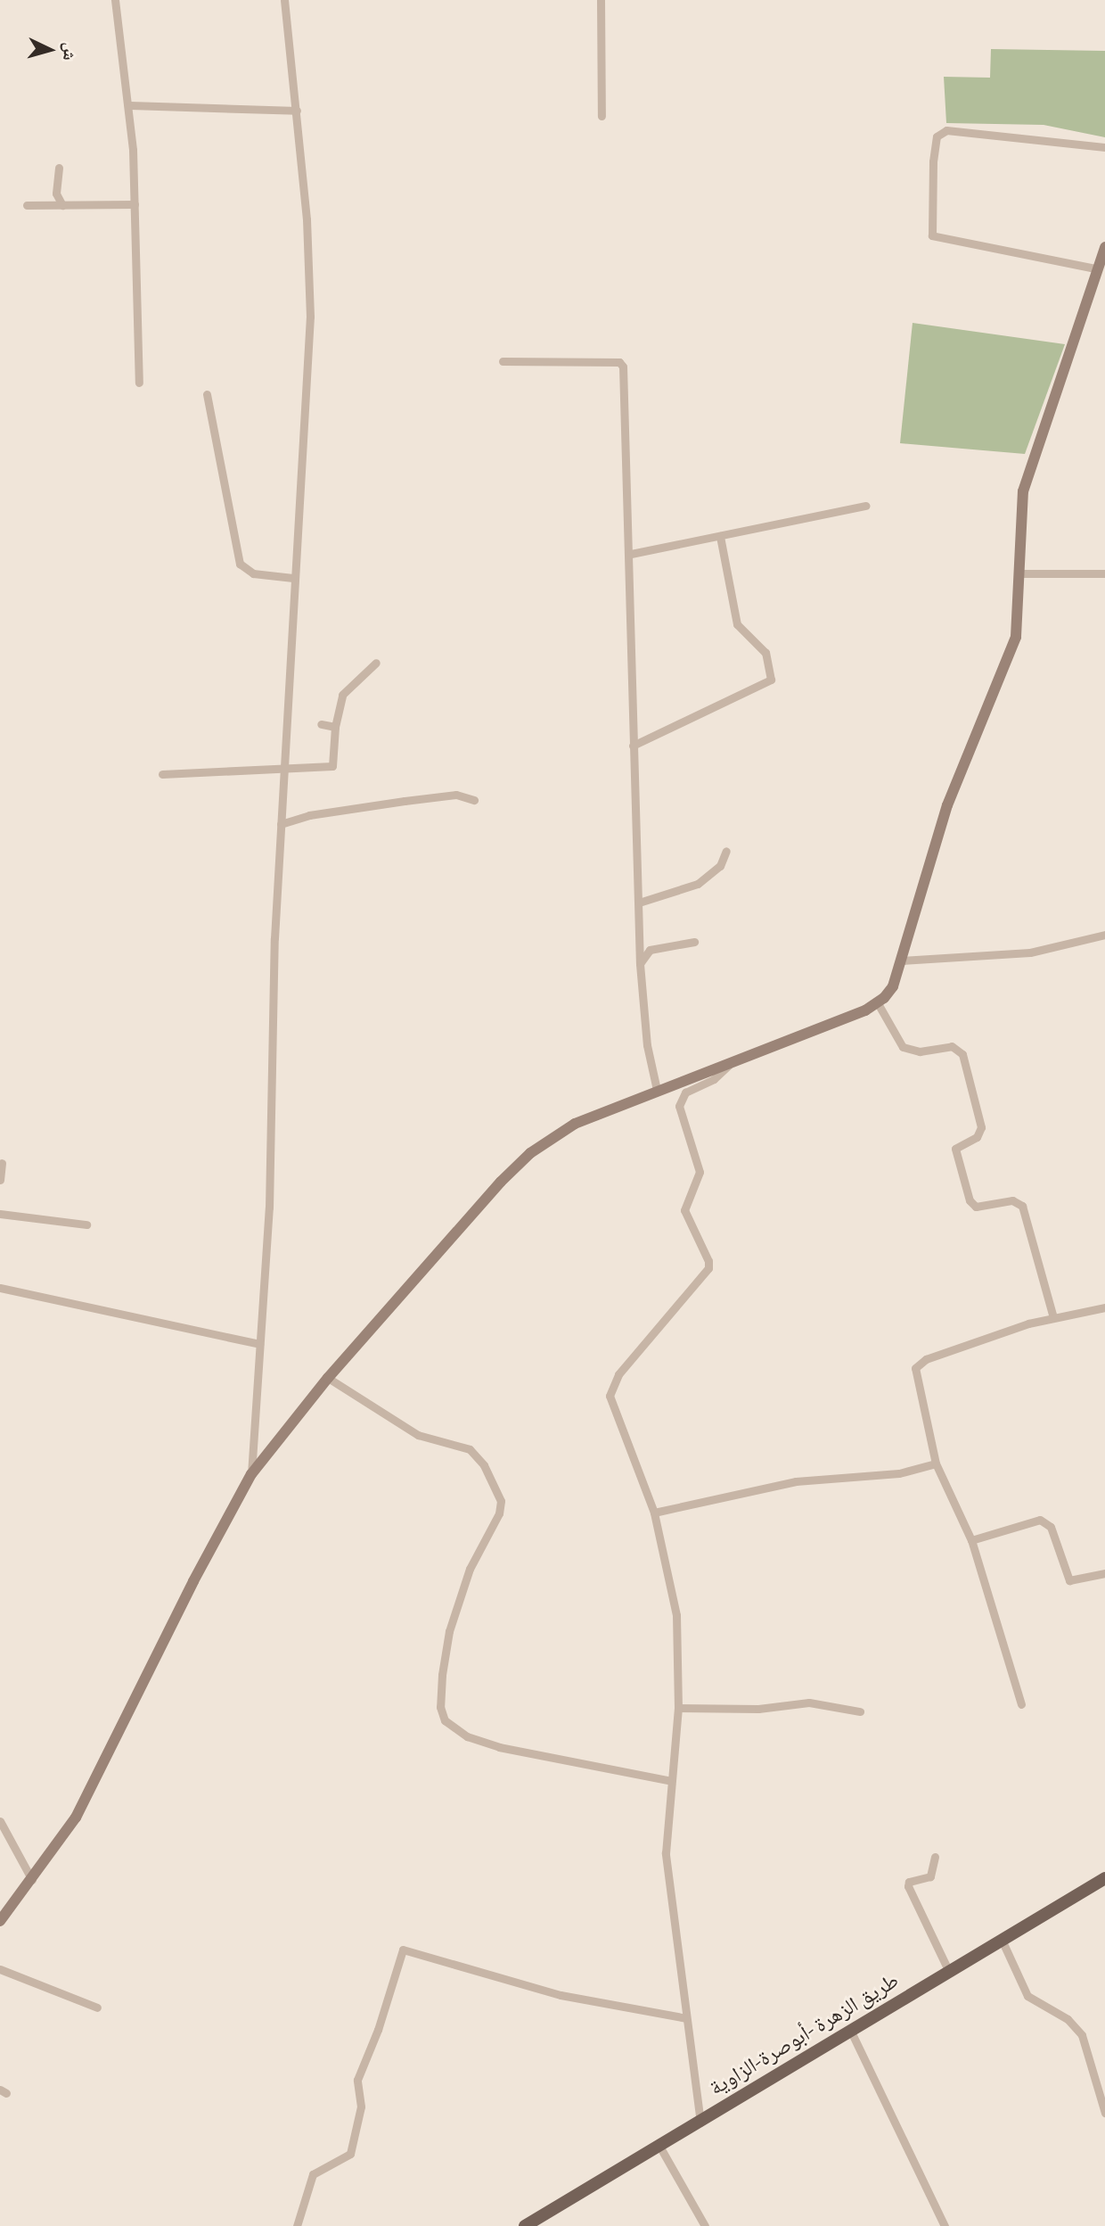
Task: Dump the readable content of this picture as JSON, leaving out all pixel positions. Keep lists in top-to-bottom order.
{
  "streets": {
    "main road": ["طريق الزهرة -أبوصرة-الزاوية"]
  },
  "north": "right"
}
